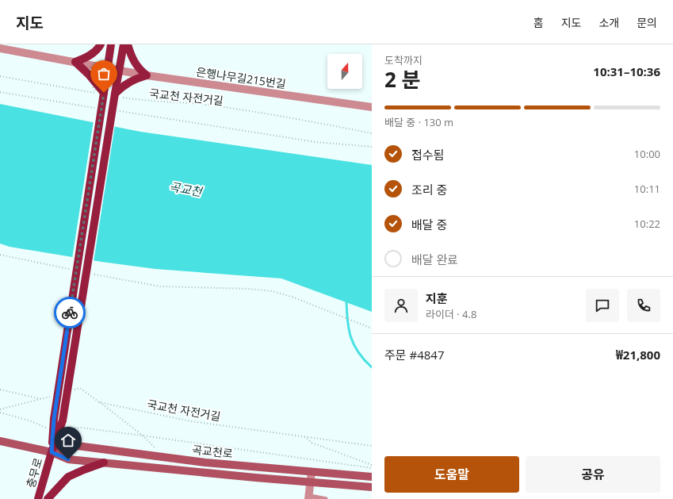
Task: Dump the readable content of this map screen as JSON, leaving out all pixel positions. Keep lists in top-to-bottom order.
{
  "streets": {
    "main road": ["곡교천로", "충무로"],
    "street": ["은행나무길215번길"],
    "path": ["국교천 자전거길"]
  },
  "crossings": [
    ["국교천 자전거길", "충무로"],
    ["곡교천로", "충무로"]
  ],
  "water": ["곡교천"],
  "north": "top",
  "page": {
    "header": "지도",
    "nav": [
      "홈",
      "지도",
      "소개",
      "문의"
    ],
    "heading": ["2 분", "도착까지", "10:31–10:36"],
    "panel": [
      "지훈",
      "라이더 · 4.8",
      "주문 #4847",
      "₩21,800"
    ],
    "bar": "배달 중 · 130 m",
    "list": [
      ["접수됨", "10:00"],
      ["조리 중", "10:11"],
      ["배달 중", "10:22"],
      "배달 완료"
    ],
    "buttons": ["도움말", "공유"]
  }
}
